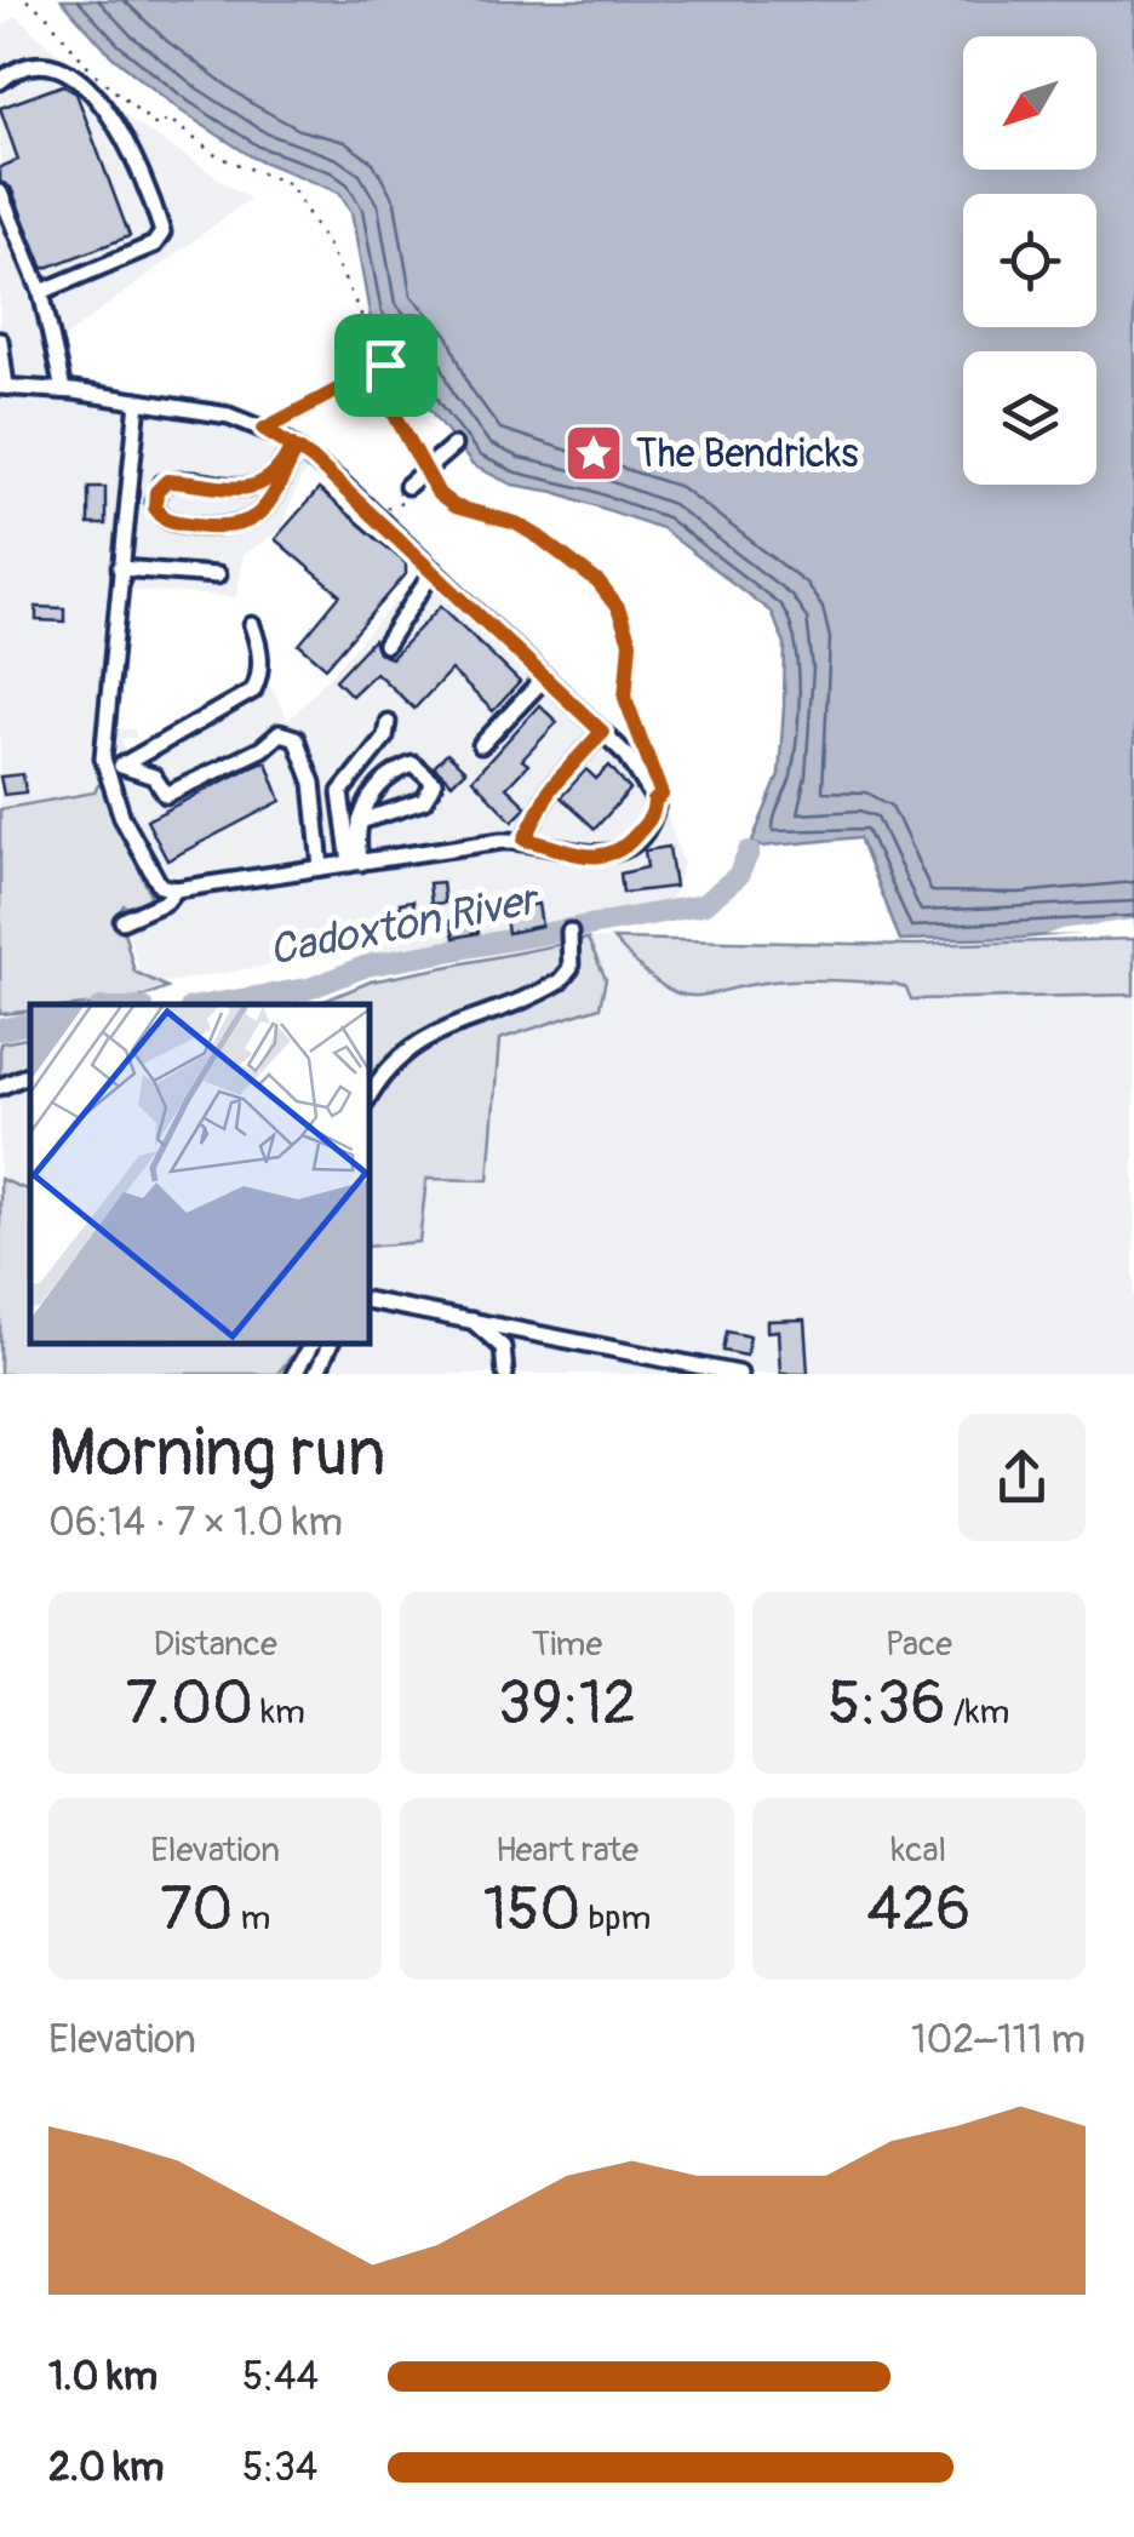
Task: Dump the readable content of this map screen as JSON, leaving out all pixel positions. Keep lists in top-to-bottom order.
{
  "water": ["Cadoxton River"],
  "places": {
    "place": ["The Bendricks"]
  },
  "north": "bottom left",
  "page": {
    "heading": ["Morning run", "06:14 · 7 × 1.0 km"],
    "stats": [
      ["Distance", "7.00 km"],
      ["Time", "39:12"],
      ["Pace", "5:36 /km"],
      ["Elevation", "70 m"],
      ["Heart rate", "150 bpm"],
      ["kcal", "426"]
    ],
    "chart": ["Elevation", "102–111 m"],
    "list": [
      {
        "name": "1.0 km",
        "note": "5:44"
      },
      {
        "name": "2.0 km",
        "note": "5:34"
      }
    ]
  }
}
